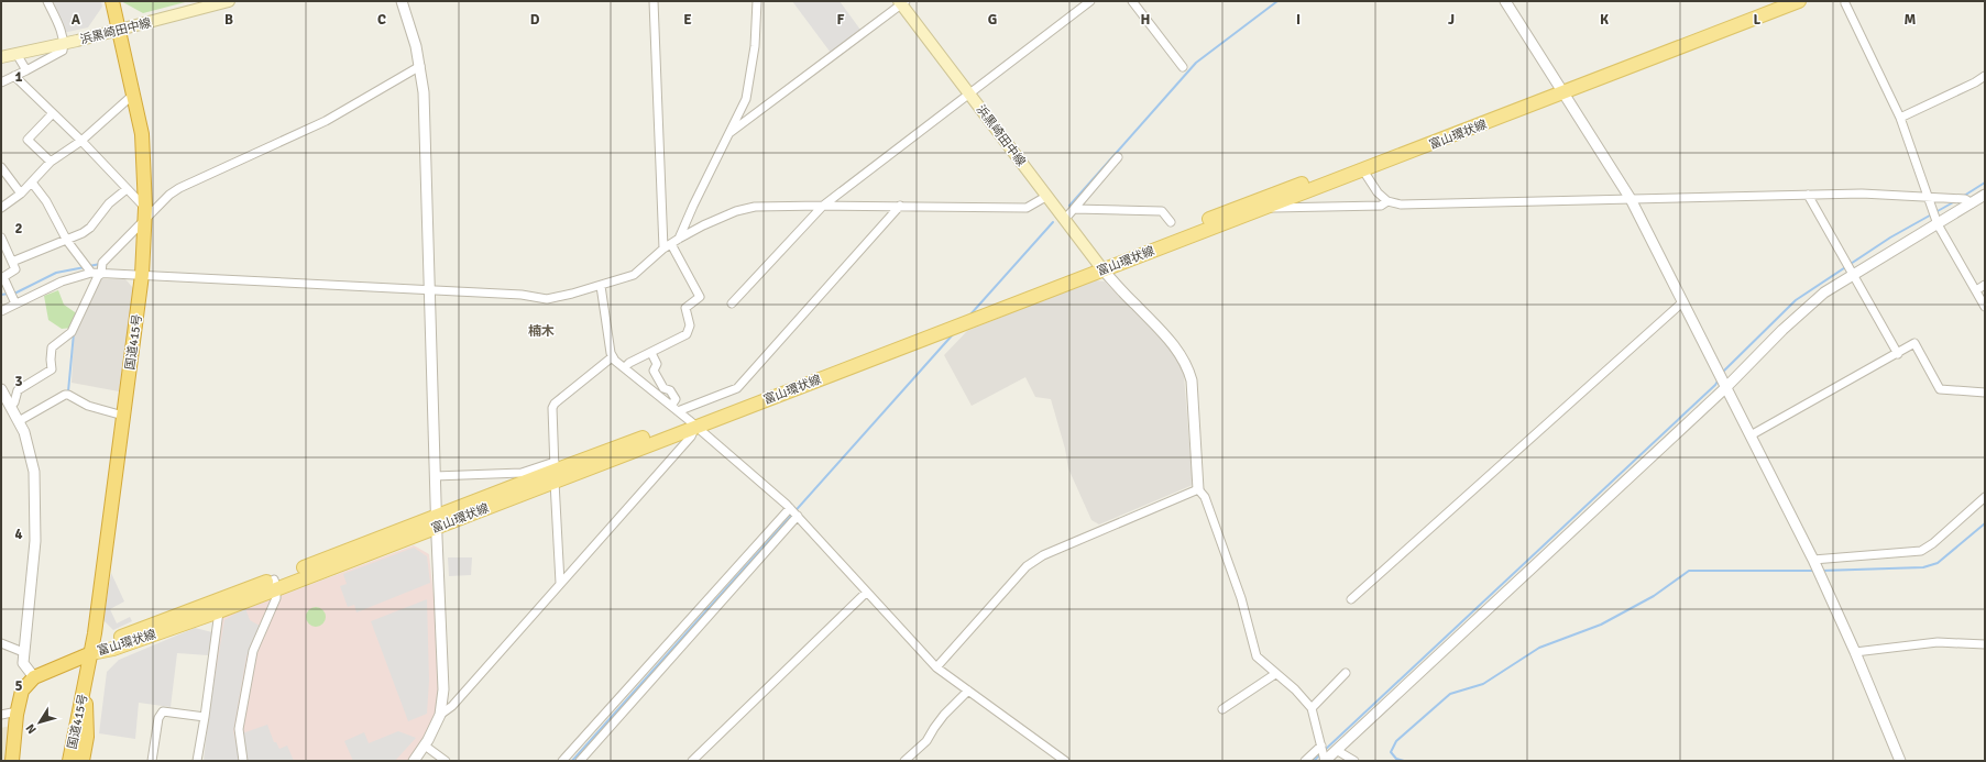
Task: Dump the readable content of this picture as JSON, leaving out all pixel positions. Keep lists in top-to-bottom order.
{
  "streets": {
    "highway": ["国道415号"],
    "main road": ["浜黒崎田中線", "富山環状線"]
  },
  "crossings": [
    ["浜黒崎田中線", "富山環状線"],
    ["浜黒崎田中線", "国道415号"],
    ["富山環状線", "国道415号"]
  ],
  "districts": ["楠木"],
  "north": "bottom left",
  "grid": {
    "columns": [
      "A",
      "B",
      "C",
      "D",
      "E",
      "F",
      "G",
      "H",
      "I",
      "J",
      "K",
      "L",
      "M"
    ],
    "rows": [
      "1",
      "2",
      "3",
      "4",
      "5"
    ]
  }
}
